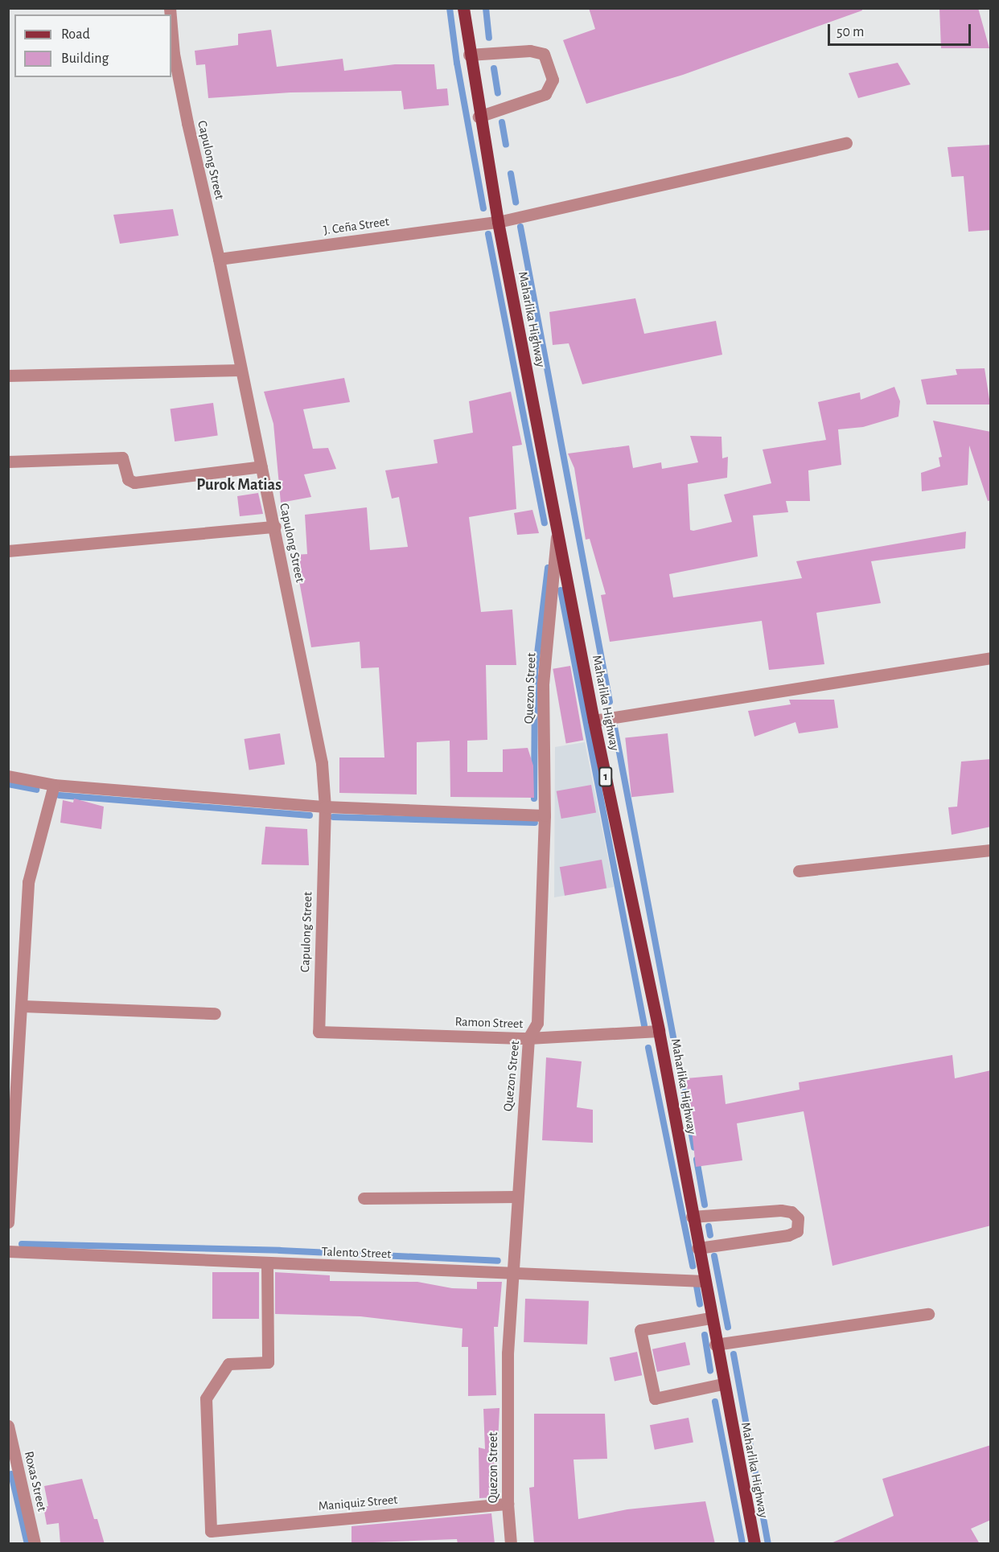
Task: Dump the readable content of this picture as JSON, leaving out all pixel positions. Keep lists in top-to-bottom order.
{
  "streets": {
    "main road": ["Maharlika Highway", "1"],
    "street": [
      "Capulong Street",
      "J. Ceña Street",
      "Quezon Street",
      "Ramon Street",
      "Talento Street",
      "Roxas Street",
      "Maniquiz Street"
    ]
  },
  "crossings": [
    ["Capulong Street", "J. Ceña Street"],
    ["Capulong Street", "Ramon Street"],
    ["J. Ceña Street", "Maharlika Highway"],
    ["Maharlika Highway", "Quezon Street"],
    ["Maharlika Highway", "Ramon Street"],
    ["Maharlika Highway", "Talento Street"],
    ["Quezon Street", "Ramon Street"],
    ["Quezon Street", "Talento Street"],
    ["Quezon Street", "Maniquiz Street"],
    ["Talento Street", "Maniquiz Street"]
  ],
  "districts": ["Purok Matias"],
  "legend": ["Road", "Building"],
  "scale_bar": "50 m"
}
